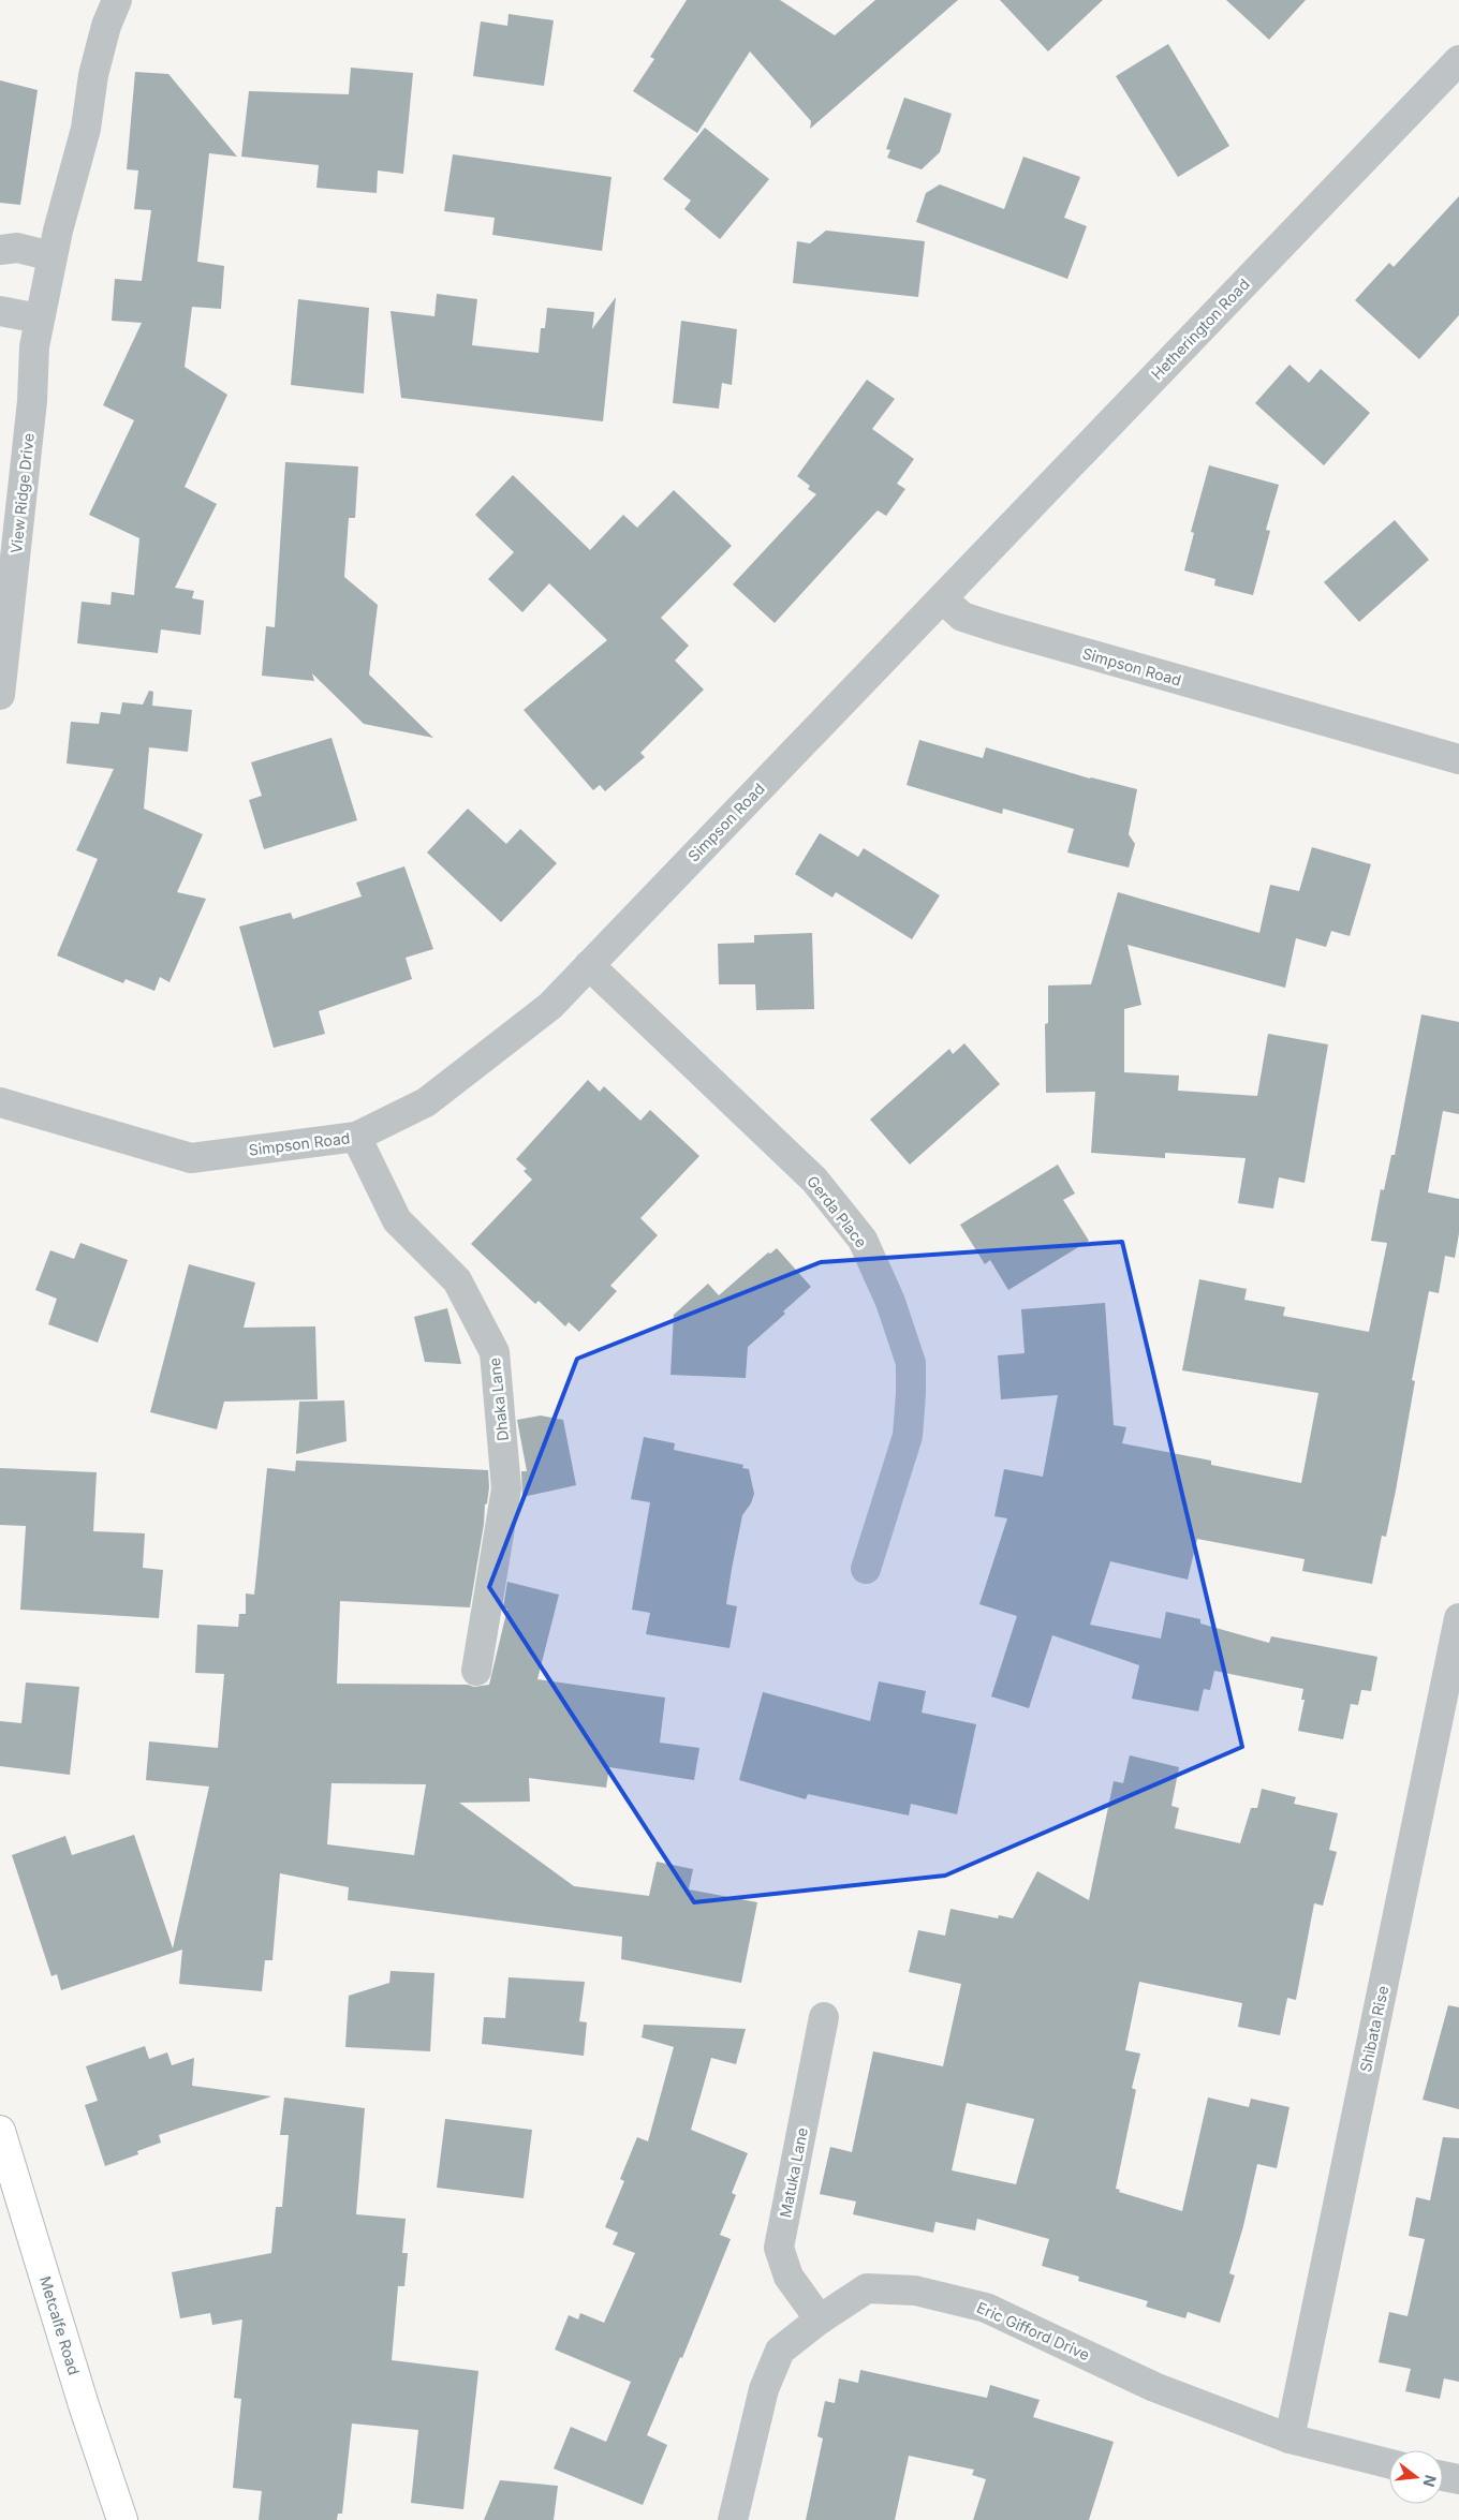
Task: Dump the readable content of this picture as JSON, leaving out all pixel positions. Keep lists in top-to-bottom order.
{
  "streets": {
    "street": [
      "Hetherington Road",
      "View Ridge Drive",
      "Simpson Road",
      "Gerda Place",
      "Dhaka Lane",
      "Shibata Rise",
      "Matuka Lane",
      "Metcalfe Road",
      "Eric Gifford Drive"
    ]
  },
  "crossings": [
    ["Hetherington Road", "Simpson Road"],
    ["Simpson Road", "Gerda Place"],
    ["Simpson Road", "Dhaka Lane"],
    ["Shibata Rise", "Eric Gifford Drive"],
    ["Matuka Lane", "Eric Gifford Drive"]
  ],
  "north": "right"
}
